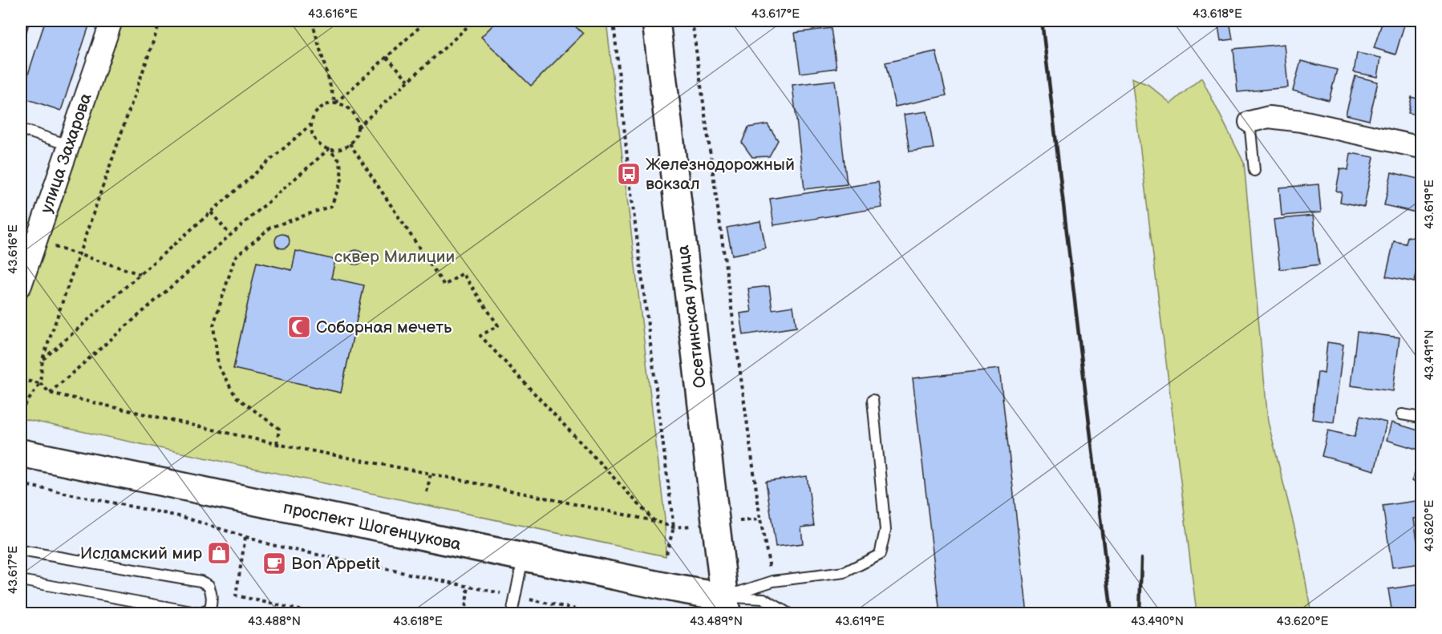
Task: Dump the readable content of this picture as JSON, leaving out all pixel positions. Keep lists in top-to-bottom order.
{
  "streets": {
    "main road": ["Осетинская улица", "проспект Шогенцукова"],
    "street": ["улица Захарова"]
  },
  "crossings": [
    ["Осетинская улица", "проспект Шогенцукова"]
  ],
  "parks": ["сквер Милиции"],
  "places": {
    "bus stop": ["Железнодорожный вокзал"],
    "mosque": ["Соборная мечеть"],
    "shop": ["Исламский мир"],
    "cafe": ["Bon Appetit"]
  },
  "coordinates": [
    "43.616°E",
    "43.617°E",
    "43.618°E",
    "43.619°E",
    "43.491°N",
    "43.620°E",
    "43.488°N",
    "43.489°N",
    "43.490°N"
  ]
}
